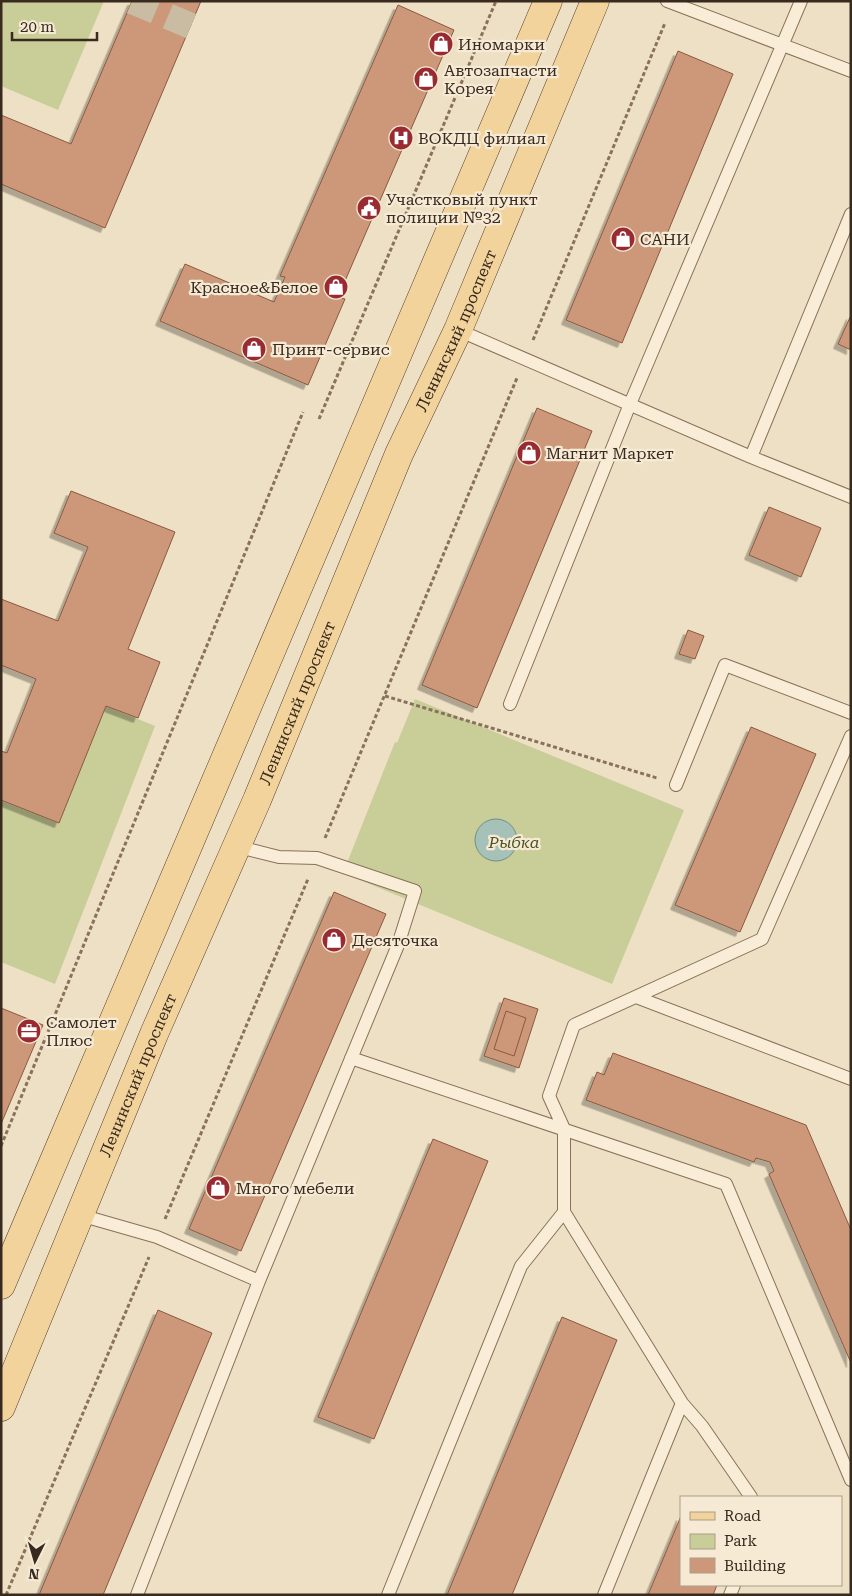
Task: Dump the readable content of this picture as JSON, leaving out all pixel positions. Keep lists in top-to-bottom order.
{
  "streets": {
    "main road": ["Ленинский проспект"]
  },
  "parks": ["Рыбка"],
  "places": {
    "shop": [
      "Иномарки",
      "Автозапчасти Корея",
      "САНИ",
      "Красное&Белое",
      "Принт-сервис",
      "Магнит Маркет",
      "Десяточка",
      "Много мебели"
    ],
    "hospital": ["ВОКДЦ филиал"],
    "public building": ["Участковый пункт полиции №32"],
    "office": ["Самолет Плюс"]
  },
  "legend": ["Road", "Park", "Building"],
  "scale_bar": "20 m",
  "north": "bottom"
}
